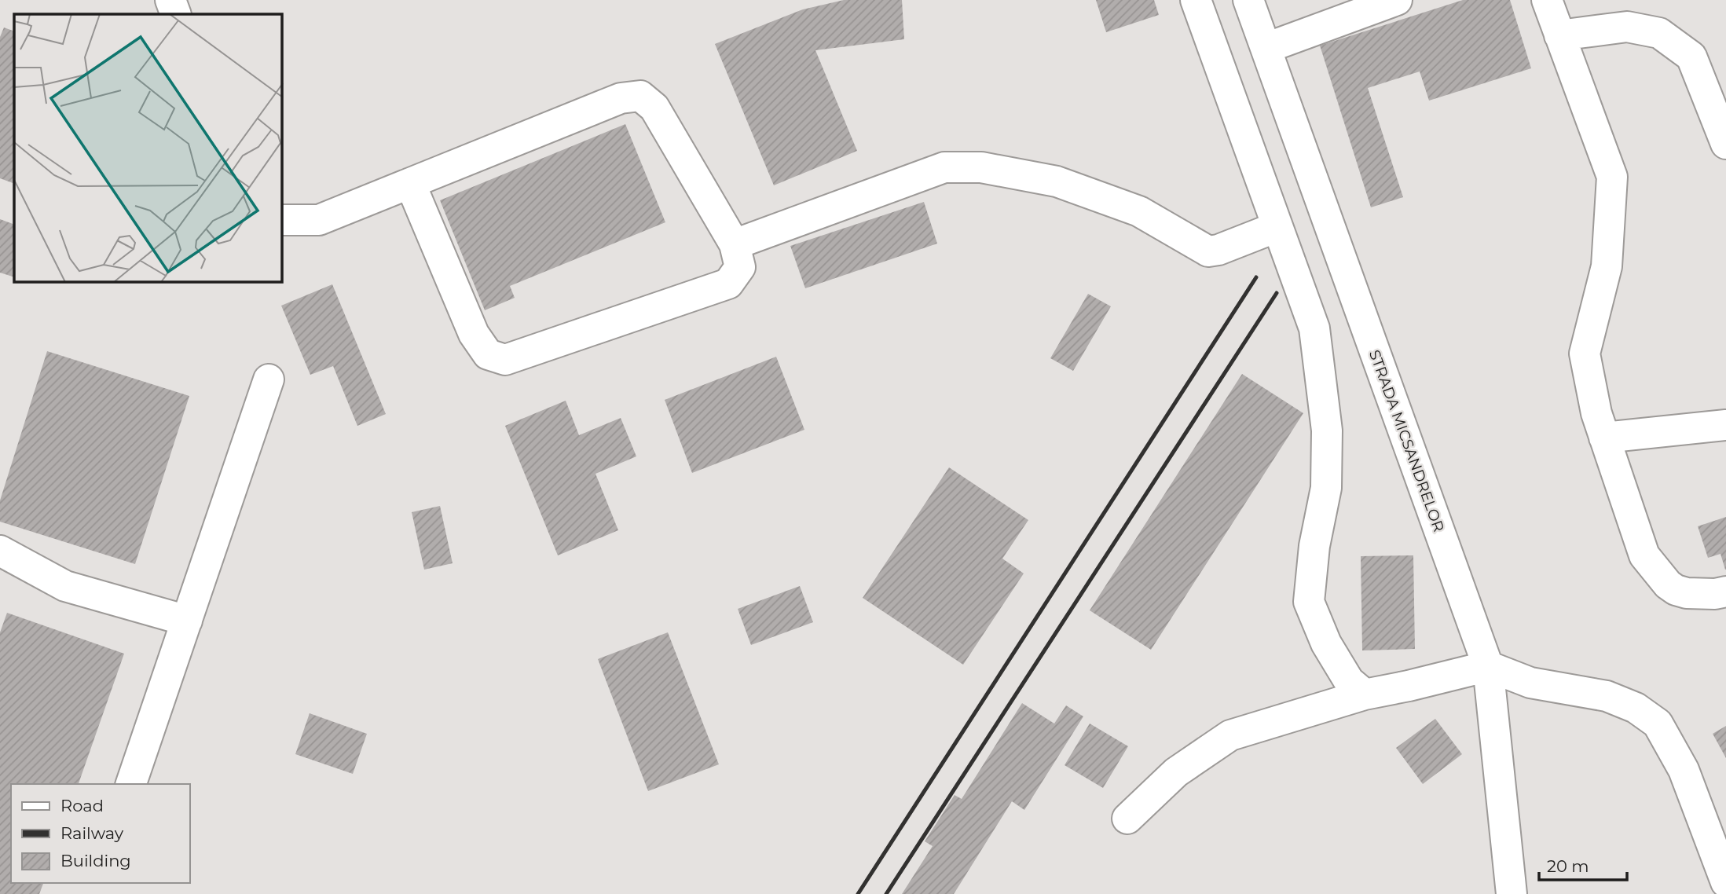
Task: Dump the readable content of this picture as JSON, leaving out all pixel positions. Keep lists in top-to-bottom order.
{
  "streets": {
    "street": ["STRADA MICSANDRELOR"]
  },
  "legend": ["Road", "Railway", "Building"],
  "scale_bar": "20 m"
}
